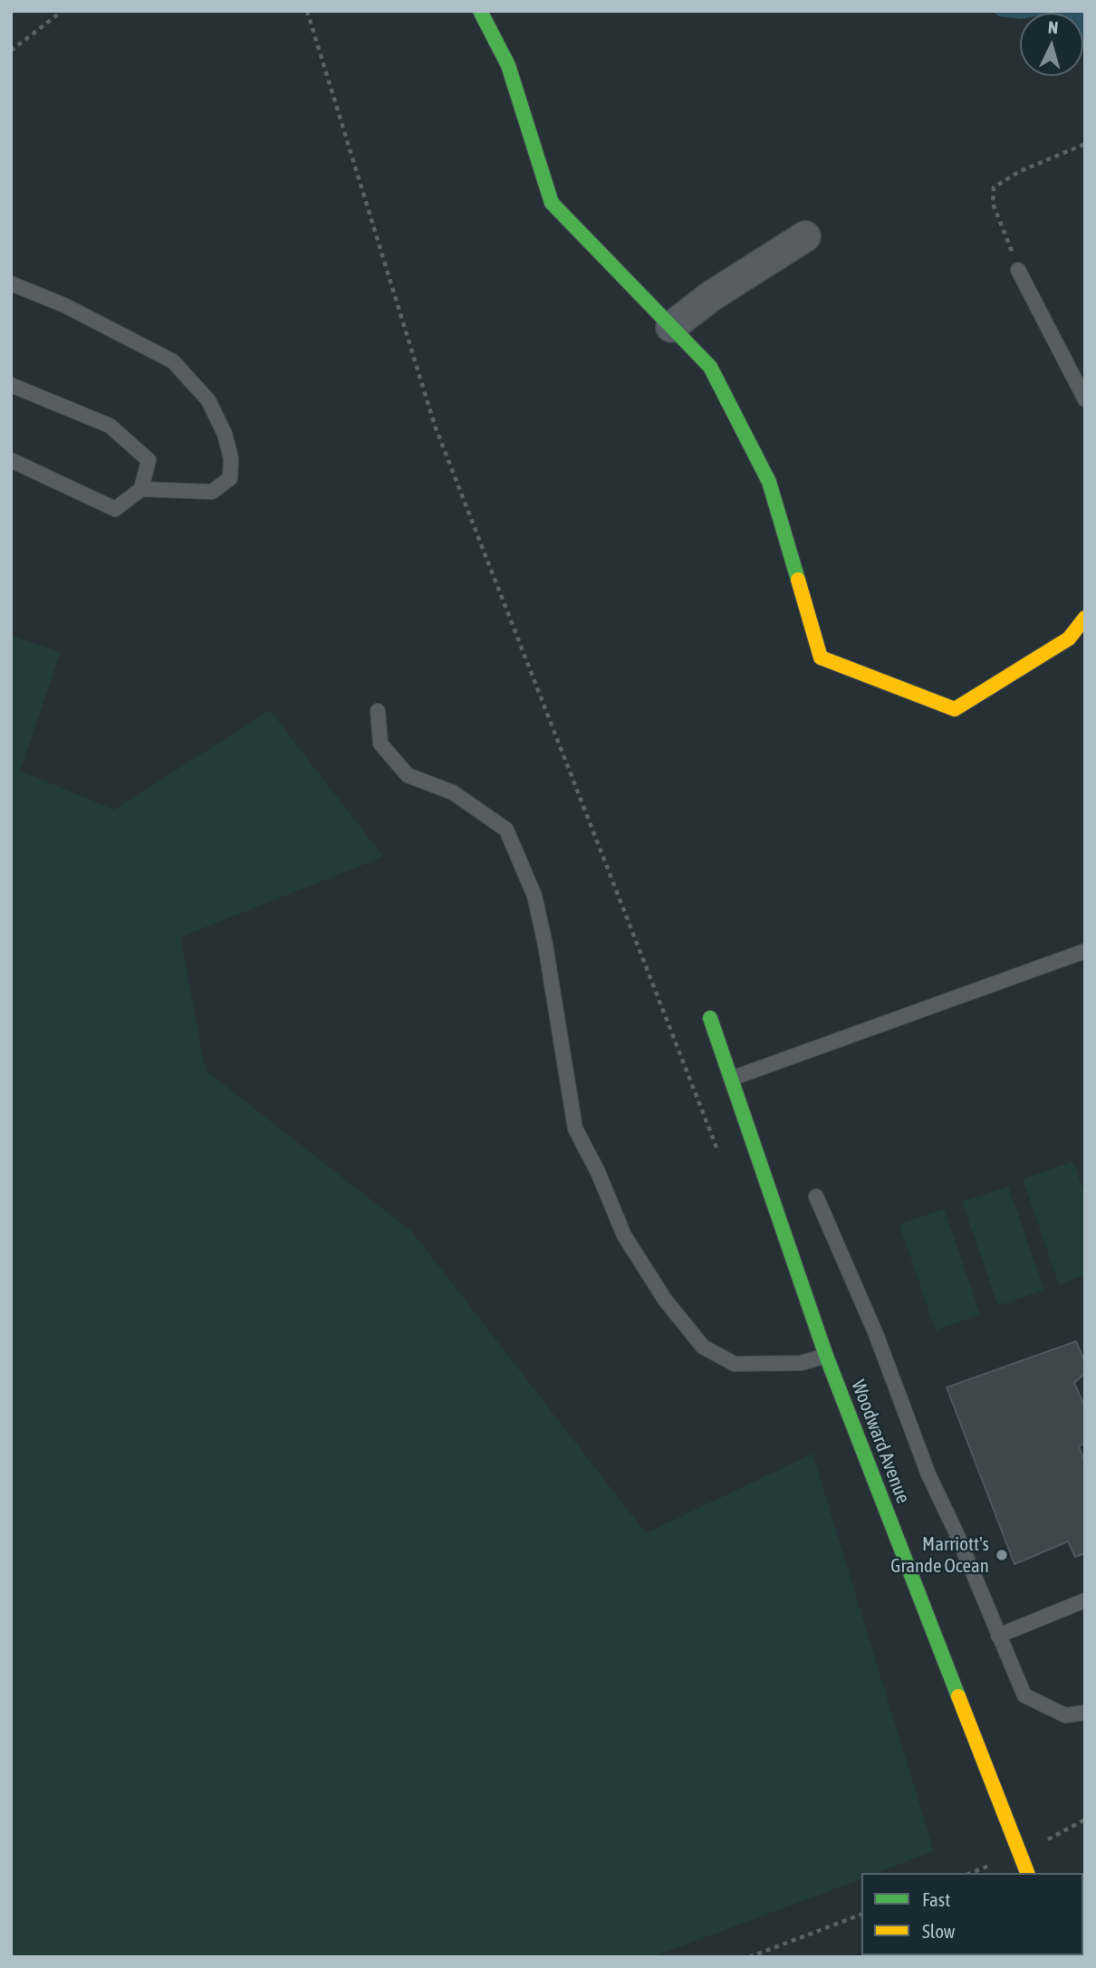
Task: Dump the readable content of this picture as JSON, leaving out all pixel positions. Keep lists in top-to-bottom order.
{
  "streets": {
    "street": ["Woodward Avenue"]
  },
  "places": ["Marriott's Grande Ocean"],
  "legend": ["Fast", "Slow"],
  "north": "top"
}
